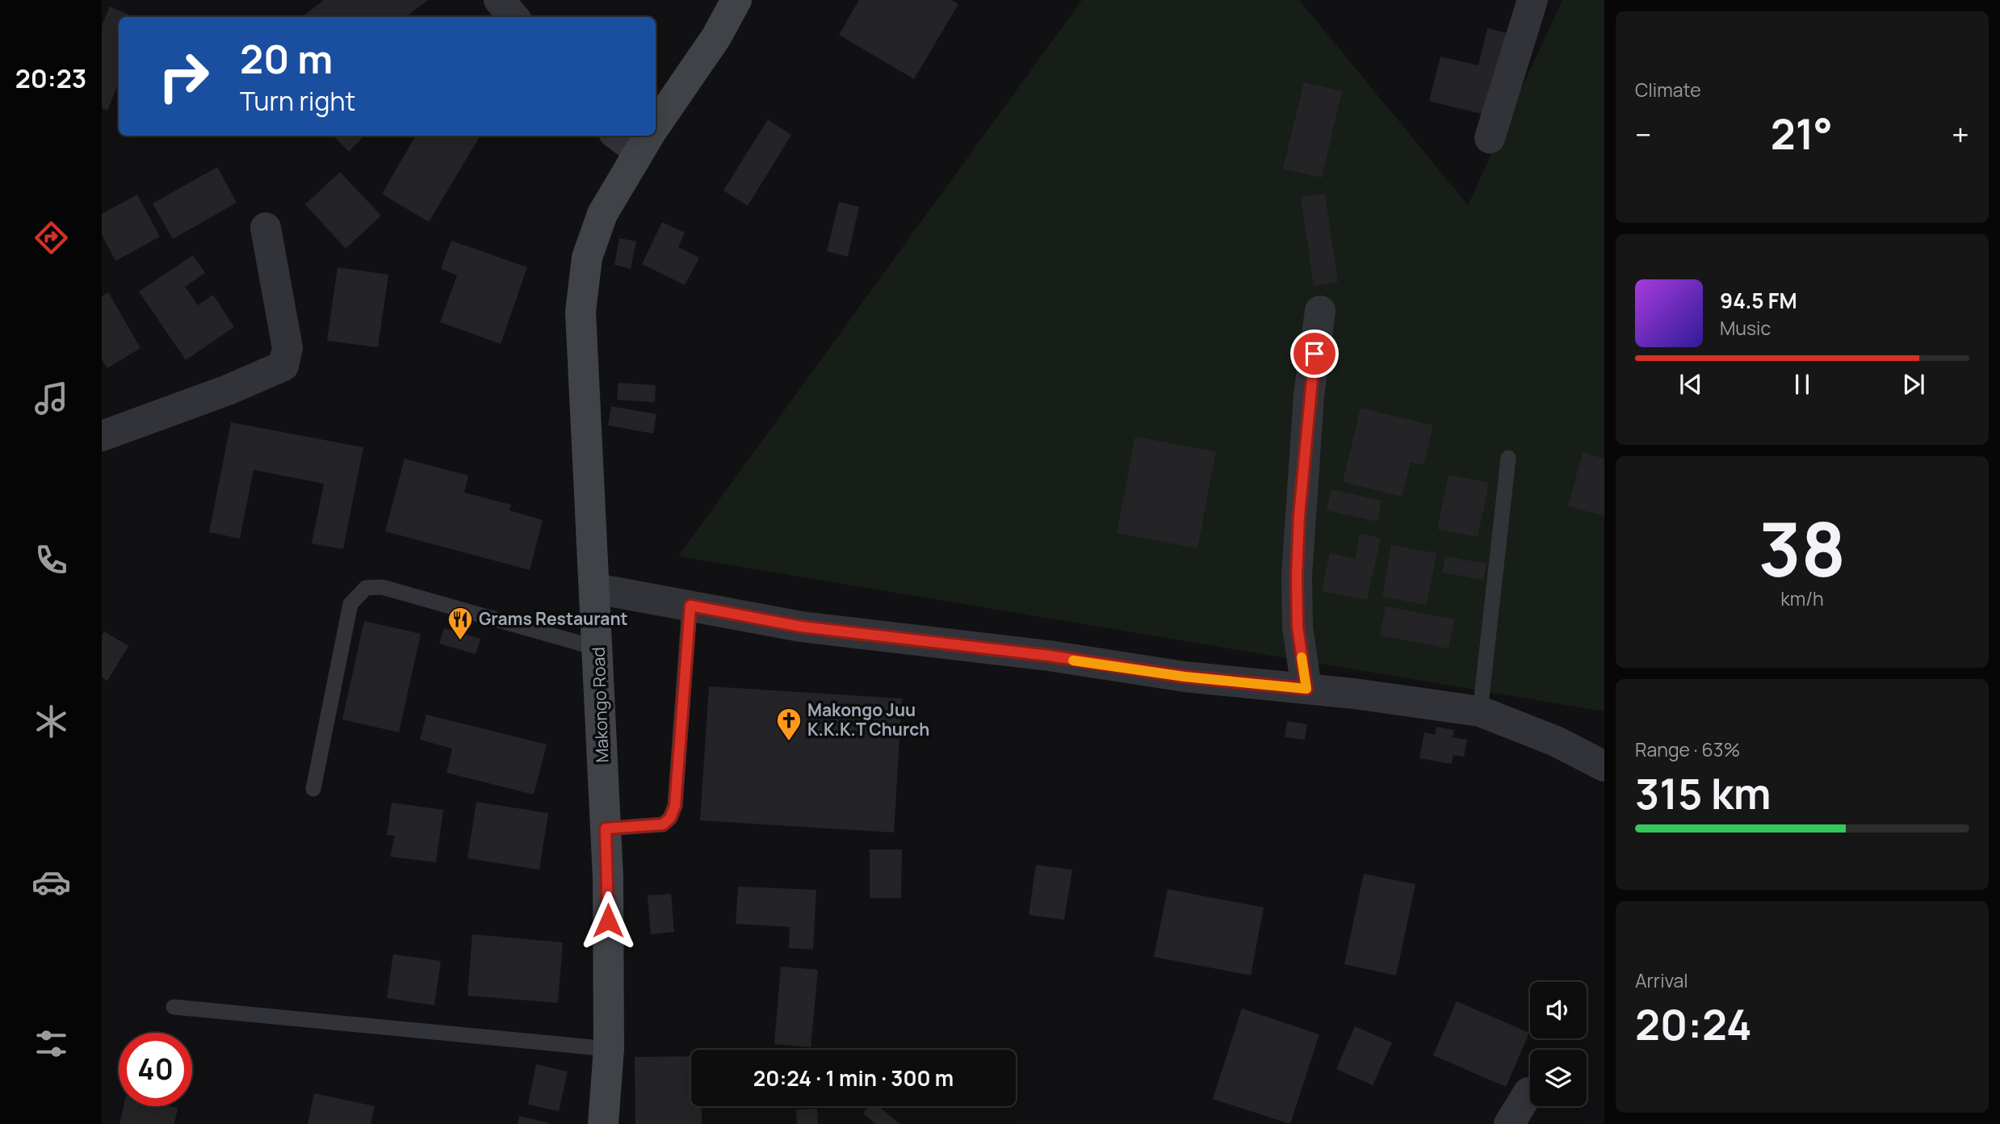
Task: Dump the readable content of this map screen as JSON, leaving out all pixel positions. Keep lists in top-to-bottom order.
{
  "streets": {
    "street": ["Makongo Road"]
  },
  "places": {
    "restaurant": ["Grams Restaurant"],
    "church": ["Makongo Juu K.K.K.T Church"]
  },
  "page": {
    "tabs": "20:23",
    "tile": [
      "Climate",
      ["38", "km/h"],
      ["Range · 63%", "315 km"],
      ["Arrival", "20:24"]
    ],
    "turn": ["20 m", "Turn right"],
    "heat": ["−", "21°", "+"],
    "song": ["94.5 FM", "Music"],
    "limit": "40",
    "trip": "20:24 · 1 min · 300 m"
  }
}
